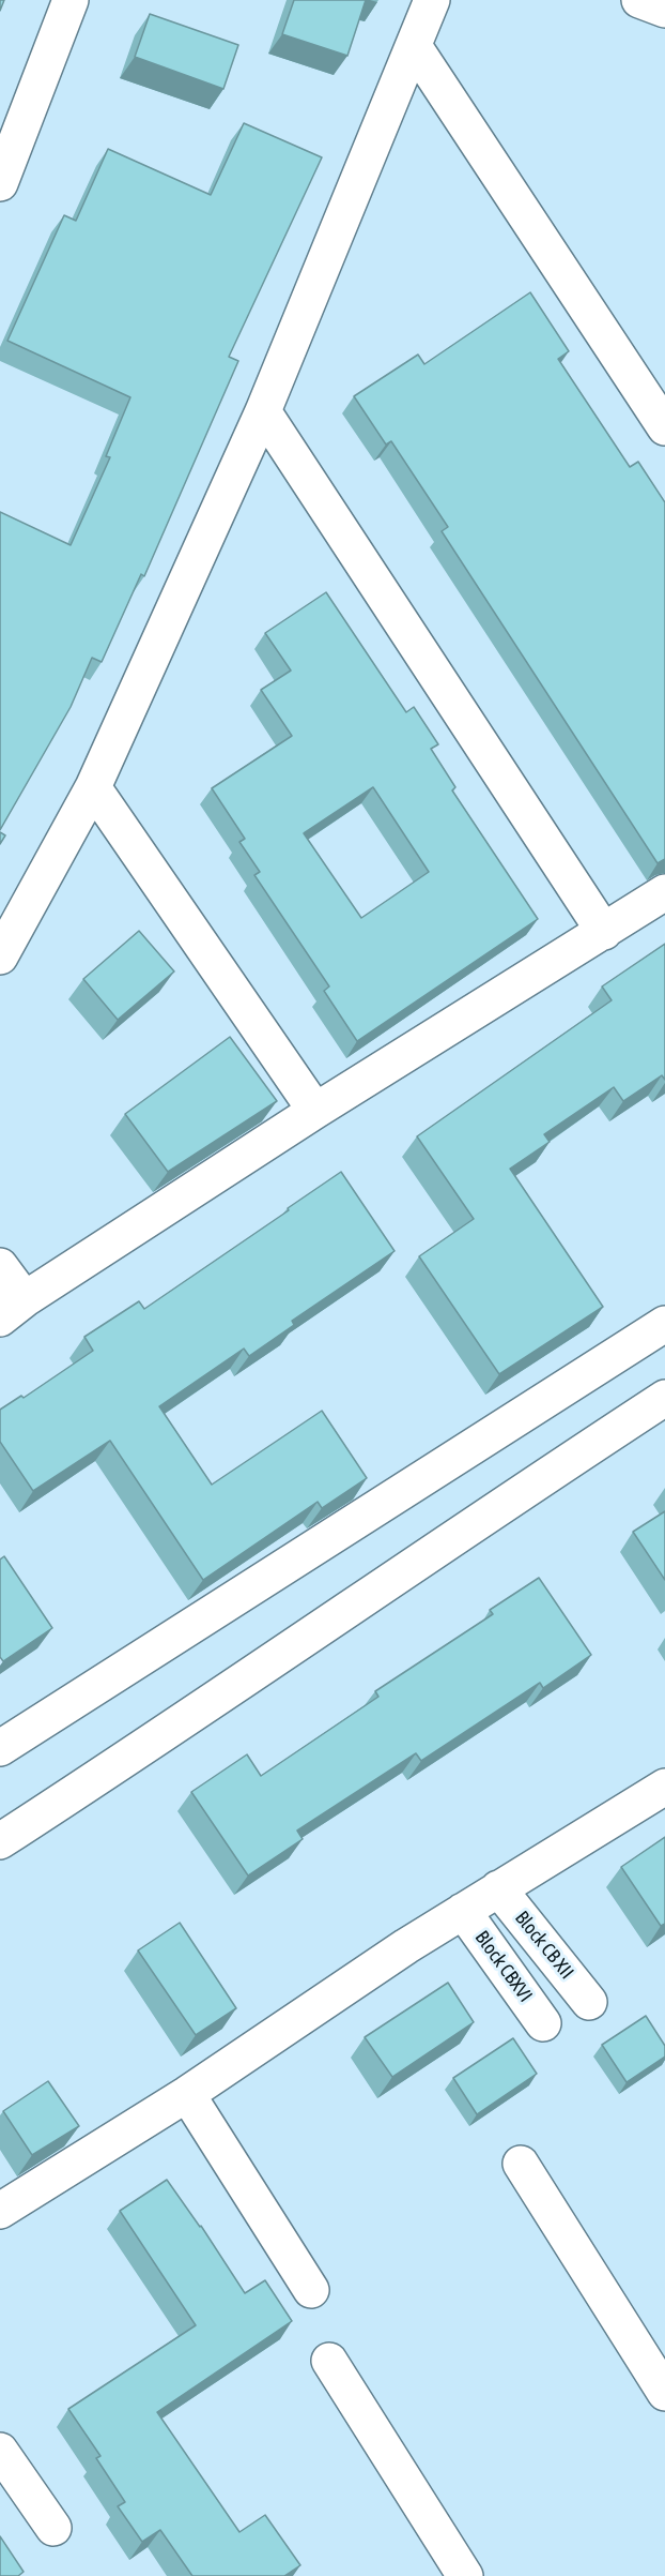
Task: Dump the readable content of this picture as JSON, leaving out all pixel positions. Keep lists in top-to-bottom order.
{
  "streets": {
    "street": ["Block CB XII", "Block CBXVI"]
  }
}
